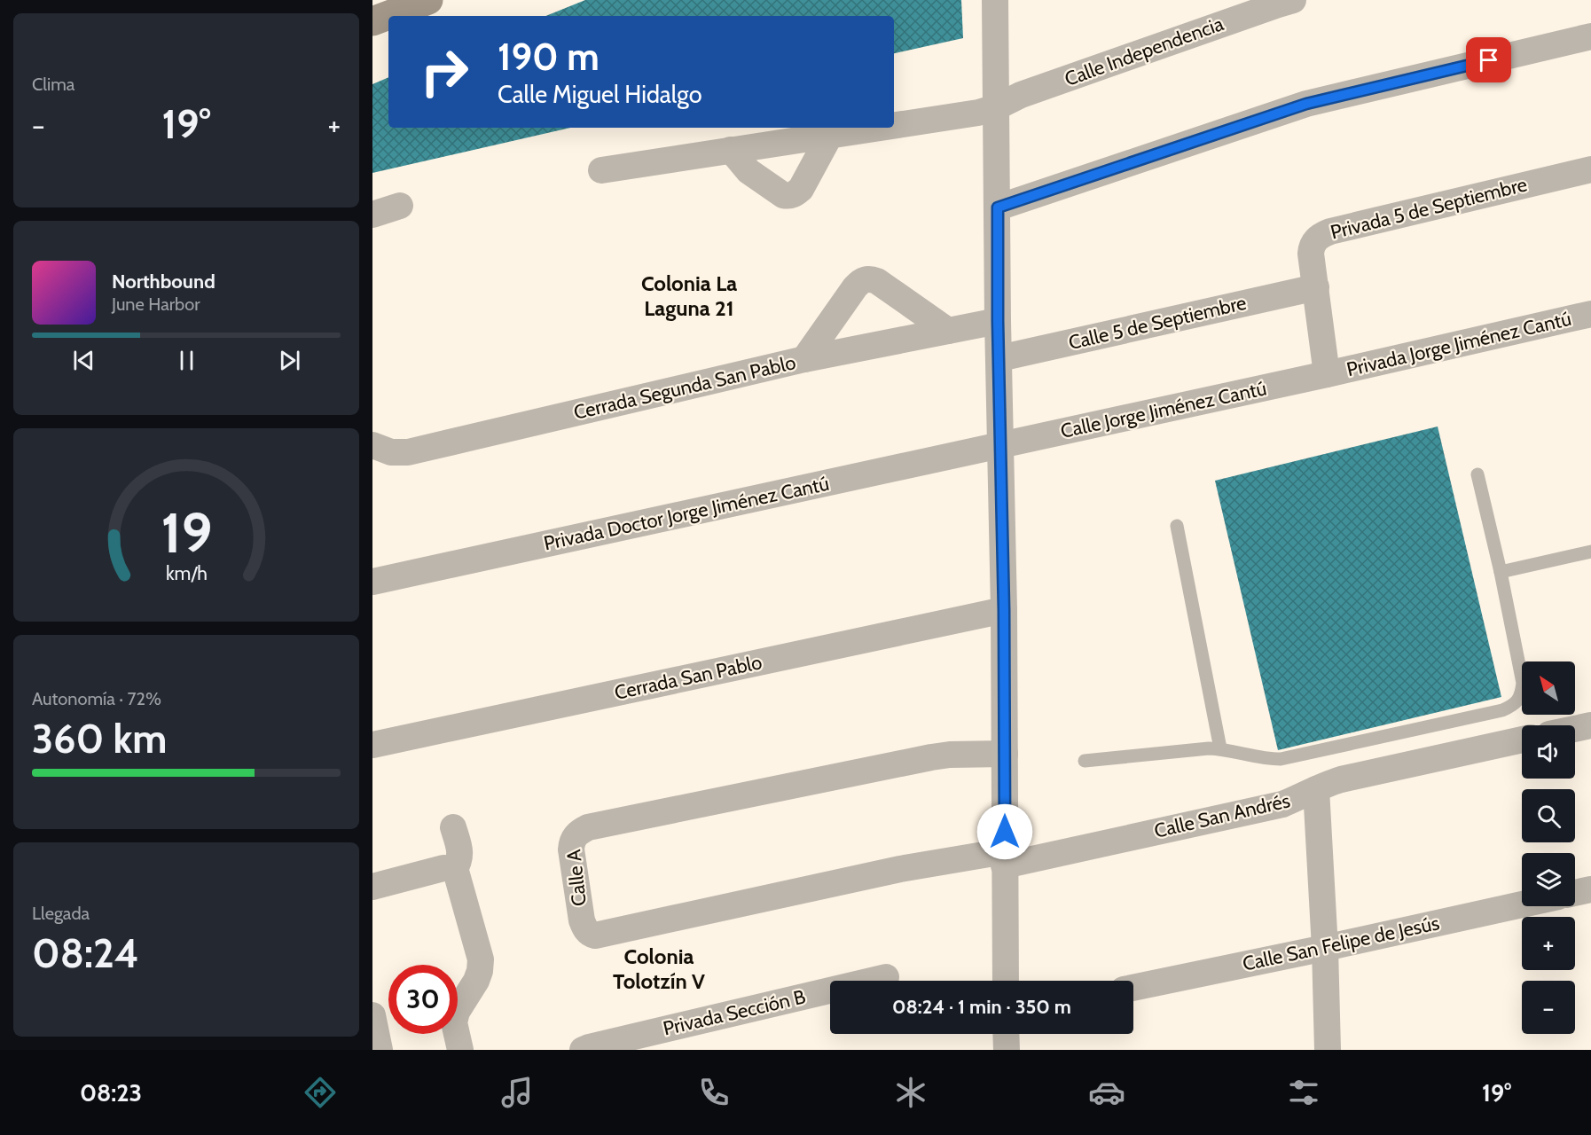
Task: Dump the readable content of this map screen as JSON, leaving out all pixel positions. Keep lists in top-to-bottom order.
{
  "streets": {
    "street": [
      "Calle Independencia",
      "Privada 5 de Septiembre",
      "Calle 5 de Septiembre",
      "Privada Jorge Jiménez Cantú",
      "Cerrada Segunda San Pablo",
      "Calle Jorge Jiménez Cantú",
      "Privada Doctor Jorge Jiménez Cantú",
      "Cerrada San Pablo",
      "Calle San Andrés",
      "Calle A",
      "Calle San Felipe de Jesús",
      "Privada Sección B"
    ]
  },
  "crossings": [
    ["Privada 5 de Septiembre", "Calle 5 de Septiembre"],
    ["Privada Jorge Jiménez Cantú", "Calle Jorge Jiménez Cantú"],
    ["Calle Jorge Jiménez Cantú", "Privada Doctor Jorge Jiménez Cantú"],
    ["Calle San Andrés", "Calle A"]
  ],
  "districts": ["Colonia La Laguna 21", "Colonia Tolotzín V"],
  "north": "top left",
  "page": {
    "tile": [
      "Clima",
      ["Autonomía · 72%", "360 km"],
      ["Llegada", "08:24"]
    ],
    "turn": ["190 m", "Calle Miguel Hidalgo"],
    "heat": ["−", "19°", "+"],
    "song": ["Northbound", "June Harbor"],
    "map_buttons": ["+", "−"],
    "limit": "30",
    "trip": "08:24 · 1 min · 350 m",
    "tabs": ["08:23", "19°"],
    "gauge": ["19", "km/h"]
  }
}
